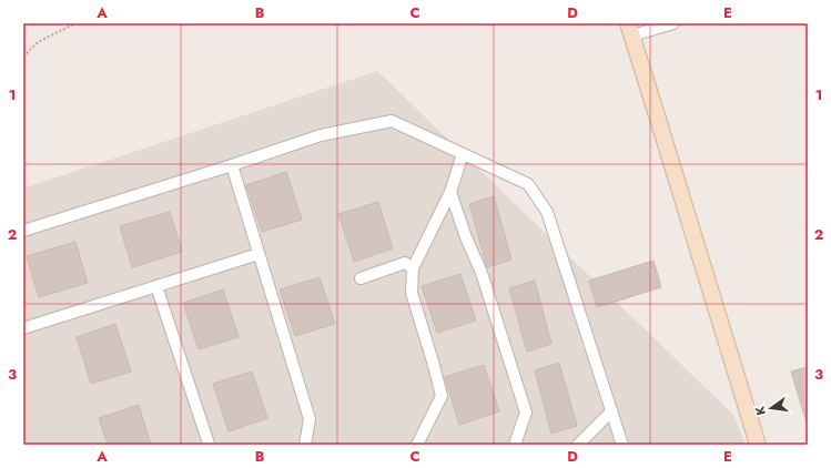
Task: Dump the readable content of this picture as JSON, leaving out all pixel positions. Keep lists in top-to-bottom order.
{
  "north": "left",
  "grid": {
    "columns": [
      "A",
      "B",
      "C",
      "D",
      "E"
    ],
    "rows": ["1", "2", "3"]
  }
}
